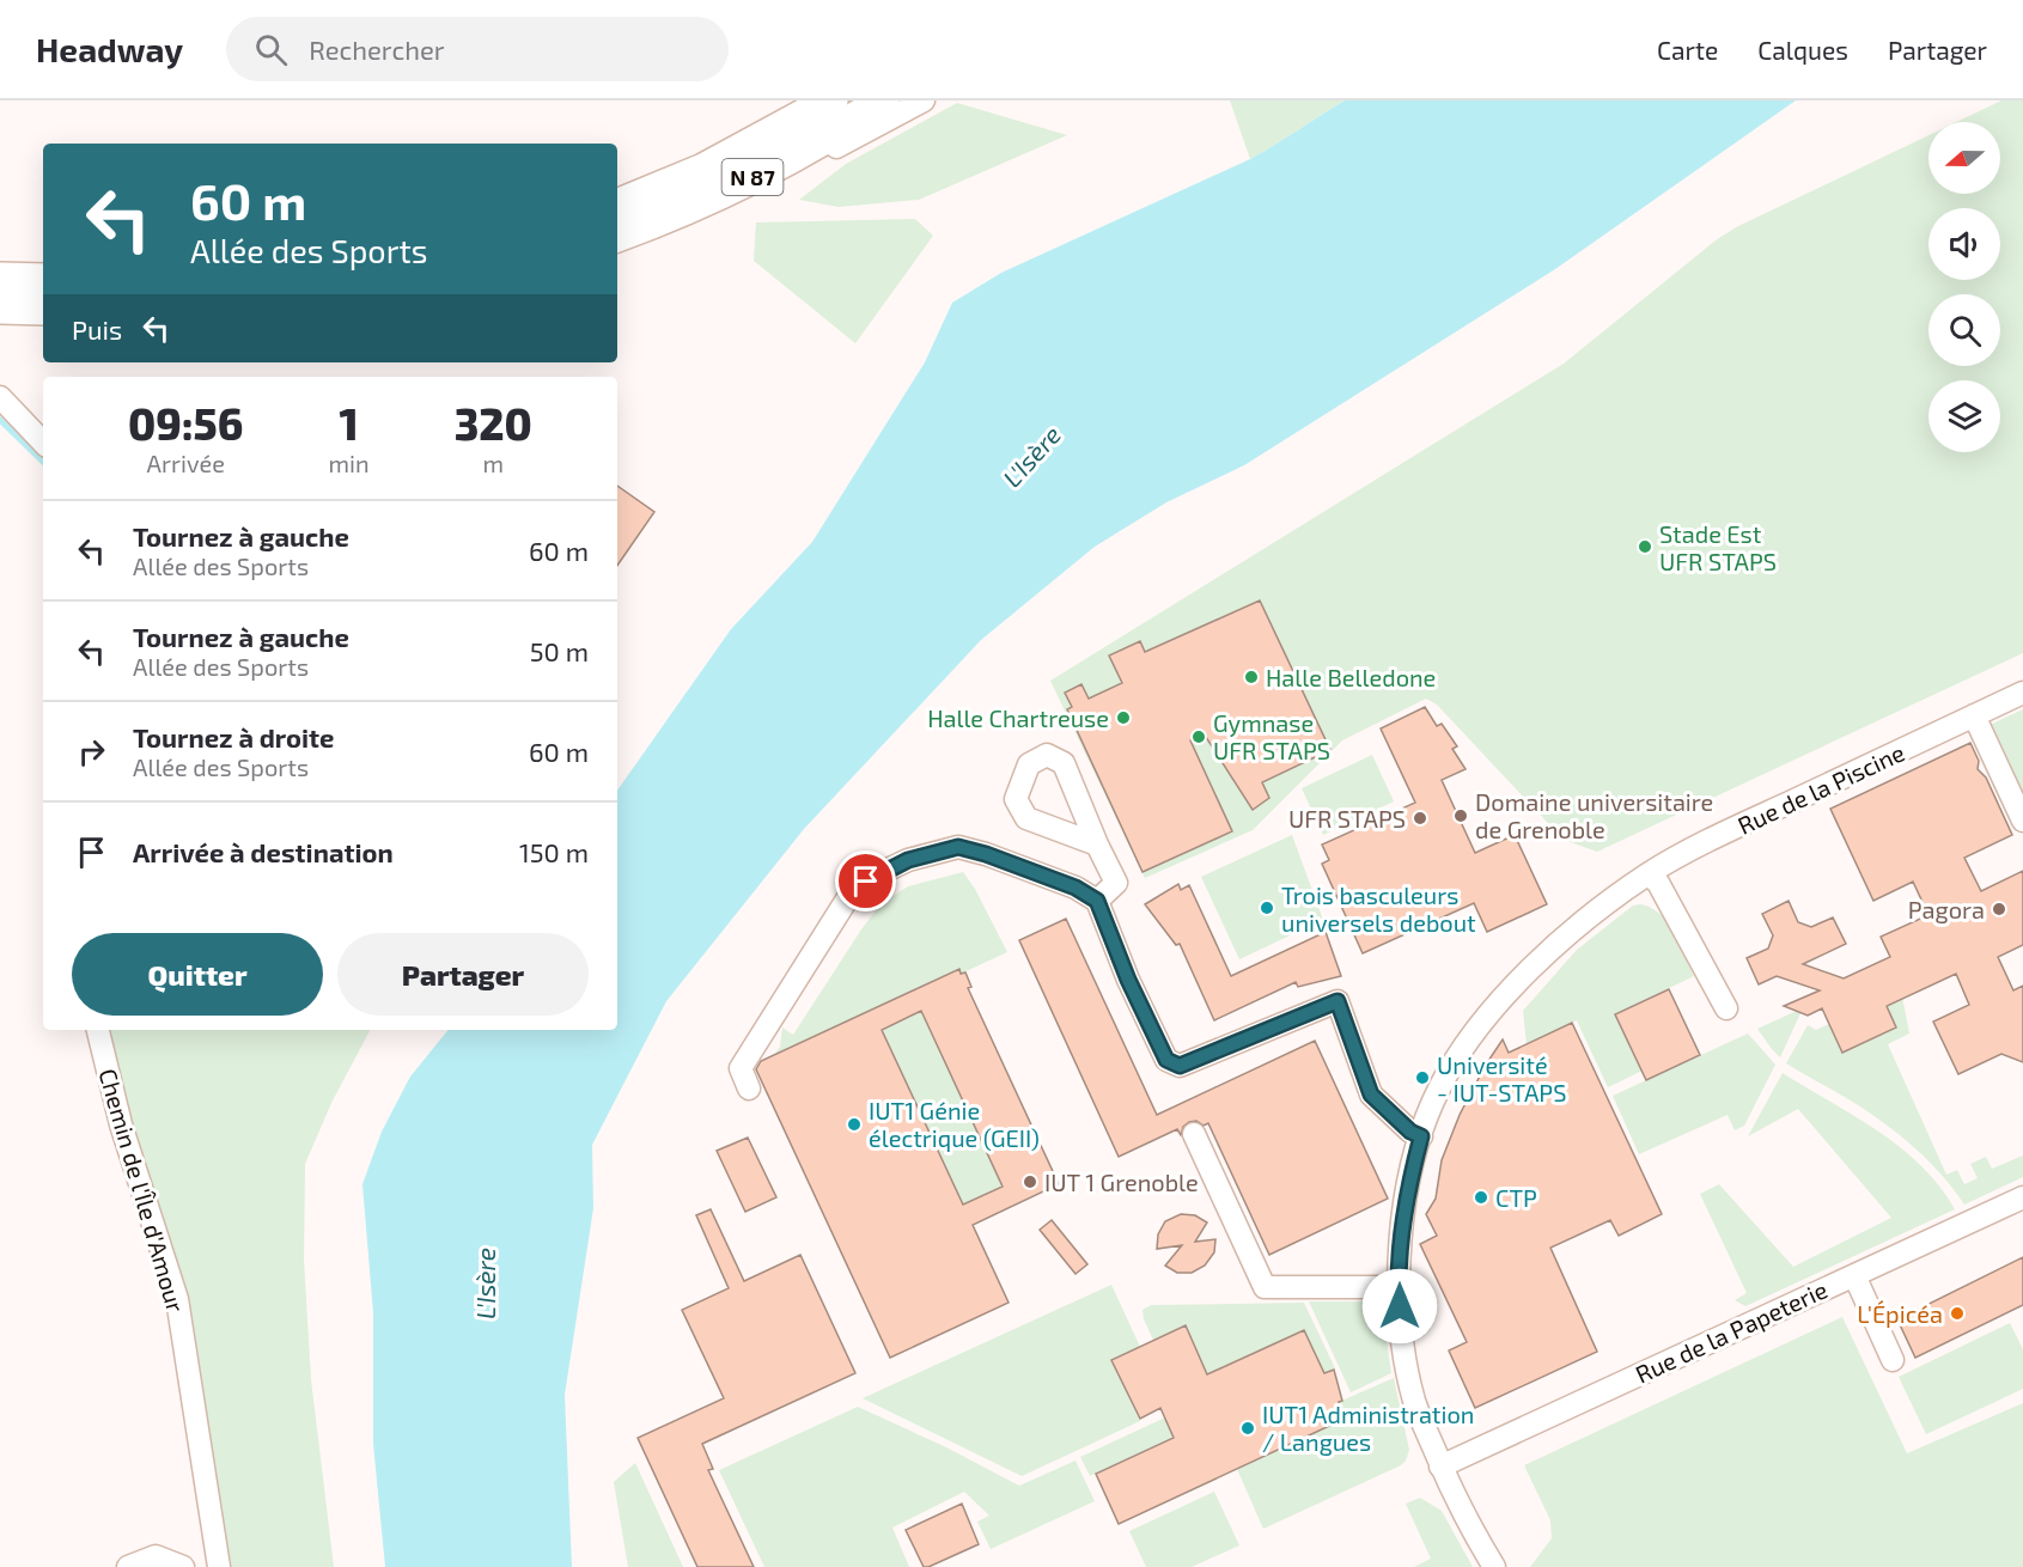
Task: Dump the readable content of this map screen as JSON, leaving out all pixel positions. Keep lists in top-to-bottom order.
{
  "streets": {
    "highway": ["N 87"],
    "street": ["Rue de la Piscine", "Chemin de l'Île d'Amour", "Rue de la Papeterie"]
  },
  "crossings": [
    ["Rue de la Piscine", "Rue de la Papeterie"]
  ],
  "water": ["L'Isère"],
  "places": [
    "Stade Est UFR STAPS",
    "Halle Belledone",
    "Halle Chartreuse",
    "Gymnase UFR STAPS",
    "Domaine universitaire de Grenoble",
    "UFR STAPS",
    "Trois basculeurs universels debout",
    "Pagora",
    "Université - IUT-STAPS",
    "IUT1 Génie électrique (GEII)",
    "IUT 1 Grenoble",
    "CTP",
    "L'Épicéa",
    "IUT1 Administration / Langues"
  ],
  "north": "left",
  "page": {
    "header": "Headway",
    "search": "Rechercher",
    "nav": ["Carte", "Calques", "Partager"],
    "turn": ["60 m", "Allée des Sports"],
    "then": "Puis",
    "eta": [
      "09:56",
      "Arrivée",
      "1",
      "min",
      "320",
      "m"
    ],
    "list": [
      {
        "name": "Tournez à gauche",
        "note": "Allée des Sports",
        "value": "60 m"
      },
      {
        "name": "Tournez à gauche",
        "note": "Allée des Sports",
        "value": "50 m"
      },
      {
        "name": "Tournez à droite",
        "note": "Allée des Sports",
        "value": "60 m"
      },
      {
        "name": "Arrivée à destination",
        "value": "150 m"
      }
    ],
    "buttons": ["Quitter", "Partager"]
  }
}
